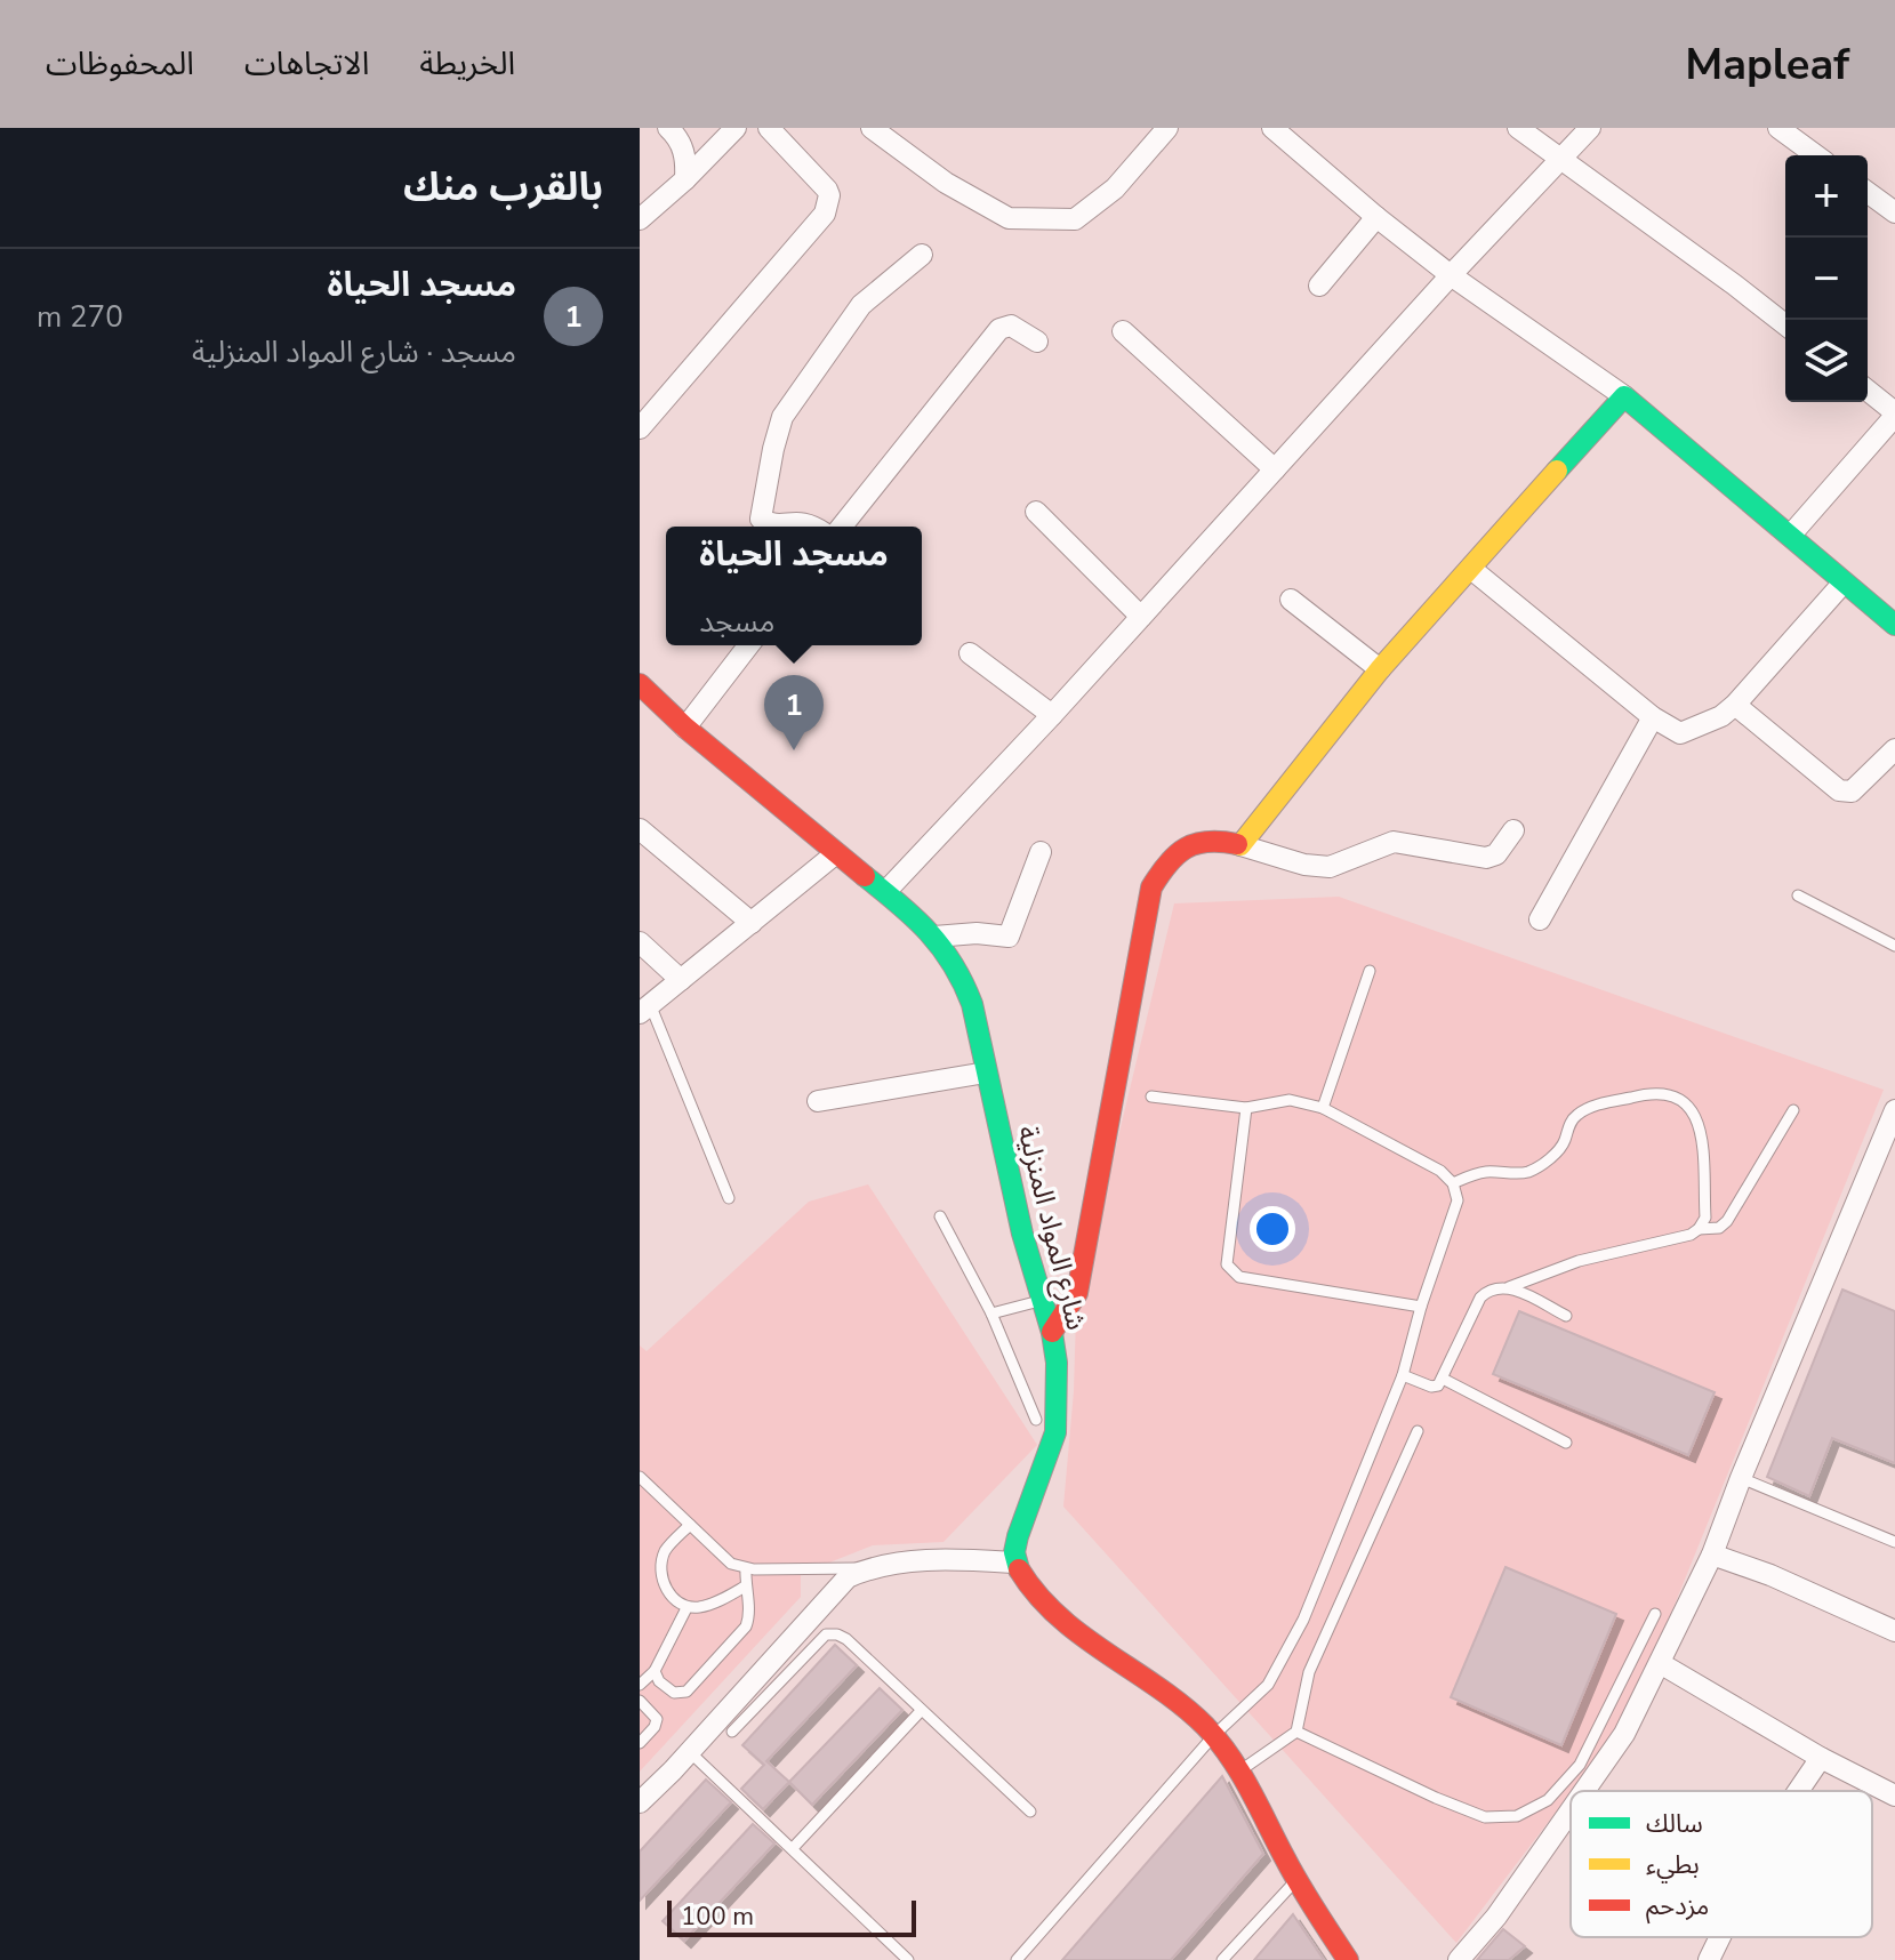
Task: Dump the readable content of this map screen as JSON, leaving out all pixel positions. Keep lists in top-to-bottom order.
{
  "streets": {
    "street": ["شارع المواد المنزلية"]
  },
  "legend": ["سالك", "بطيء", "مزدحم"],
  "scale_bar": "100 m",
  "page": {
    "header": "Mapleaf",
    "nav": ["الخريطة", "الاتجاهات", "المحفوظات"],
    "heading": "بالقرب منك",
    "map_buttons": ["+", "−"],
    "list": [
      {
        "mark": "1",
        "name": "مسجد الحياة",
        "note": "مسجد · شارع المواد المنزلية",
        "value": "270 m"
      }
    ],
    "popup": ["مسجد الحياة", "مسجد"],
    "pins": "1",
    "scale": "100 m"
  }
}
